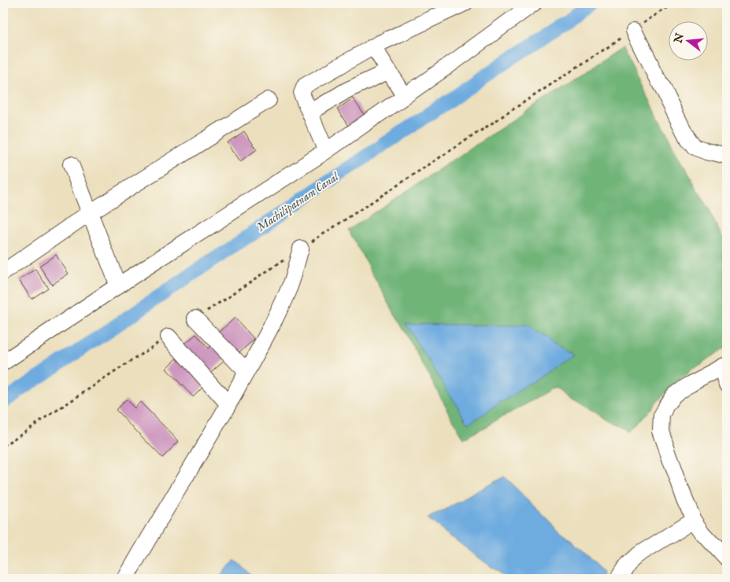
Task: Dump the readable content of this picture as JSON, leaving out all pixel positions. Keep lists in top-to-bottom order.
{
  "water": ["Machilipatnam Canal"],
  "north": "left"
}
